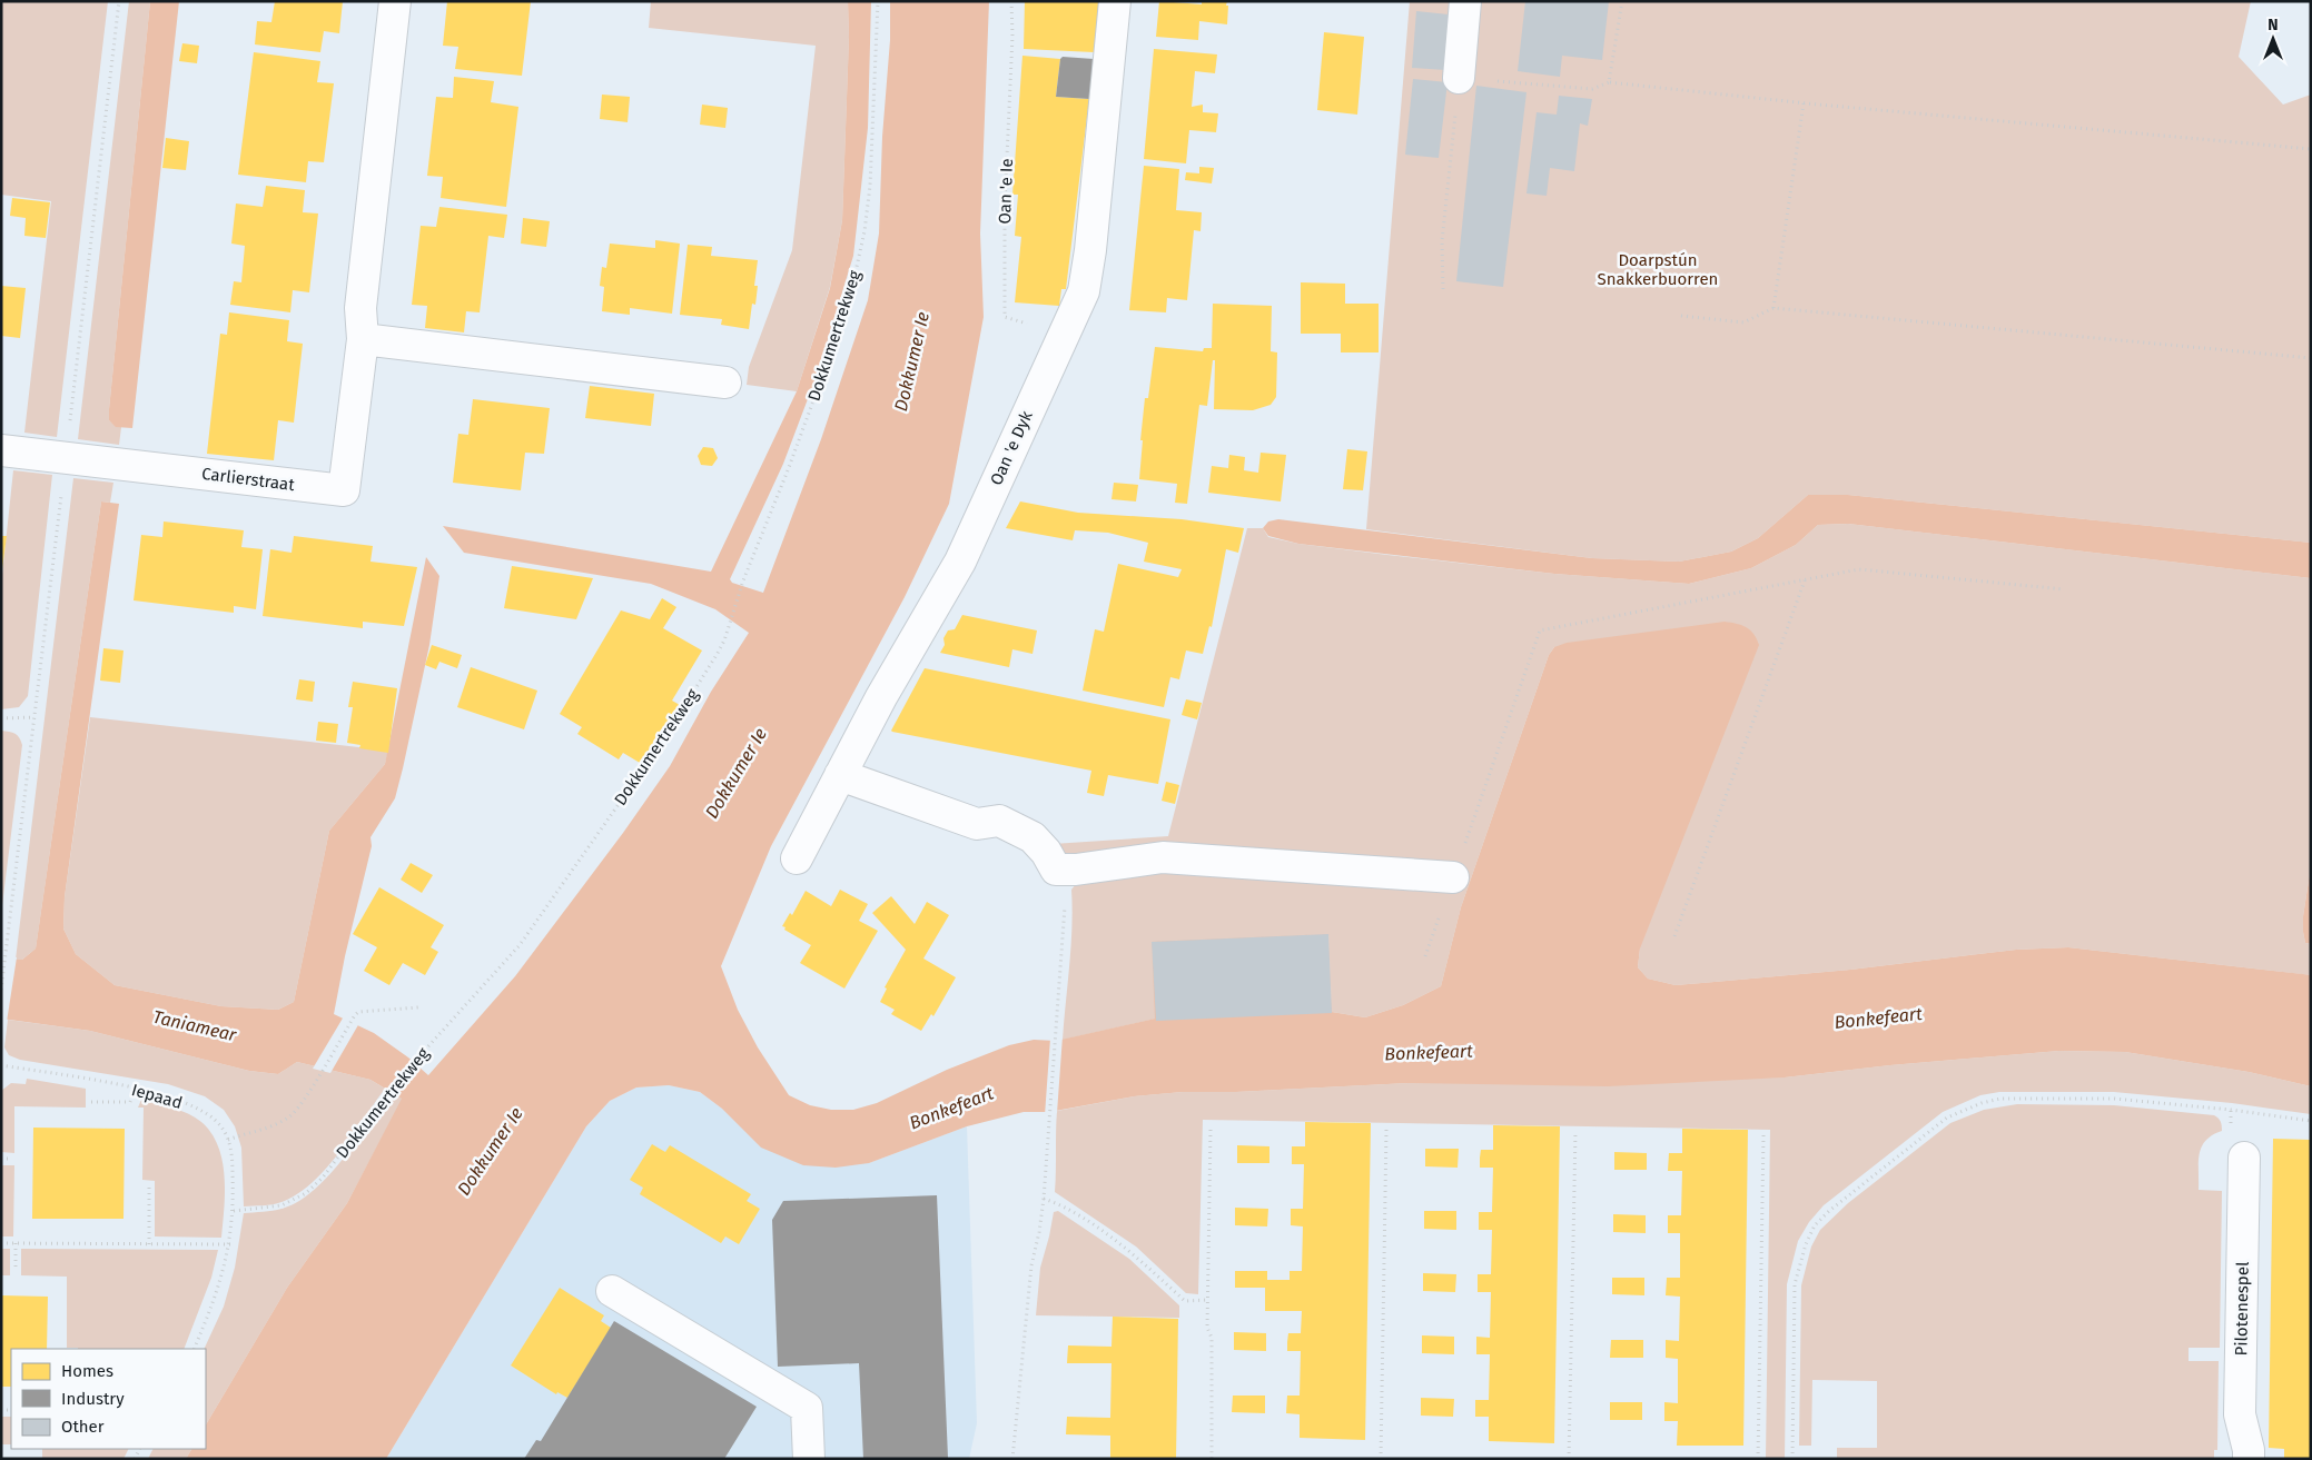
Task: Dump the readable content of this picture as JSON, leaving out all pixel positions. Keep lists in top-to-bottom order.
{
  "streets": {
    "street": ["Oan 'e Dyk", "Carlierstraat", "Pilotenespel"],
    "path": ["Oan 'e Ie", "Dokkumertrekweg", "Iepaad"]
  },
  "crossings": [
    ["Oan 'e Ie", "Oan 'e Dyk"],
    ["Dokkumertrekweg", "Iepaad"]
  ],
  "water": ["Dokkumer Ie", "Bonkefeart", "Taniamear"],
  "parks": ["Doarpstún Snakkerbuorren"],
  "legend": ["Homes", "Industry", "Other"],
  "north": "top"
}
